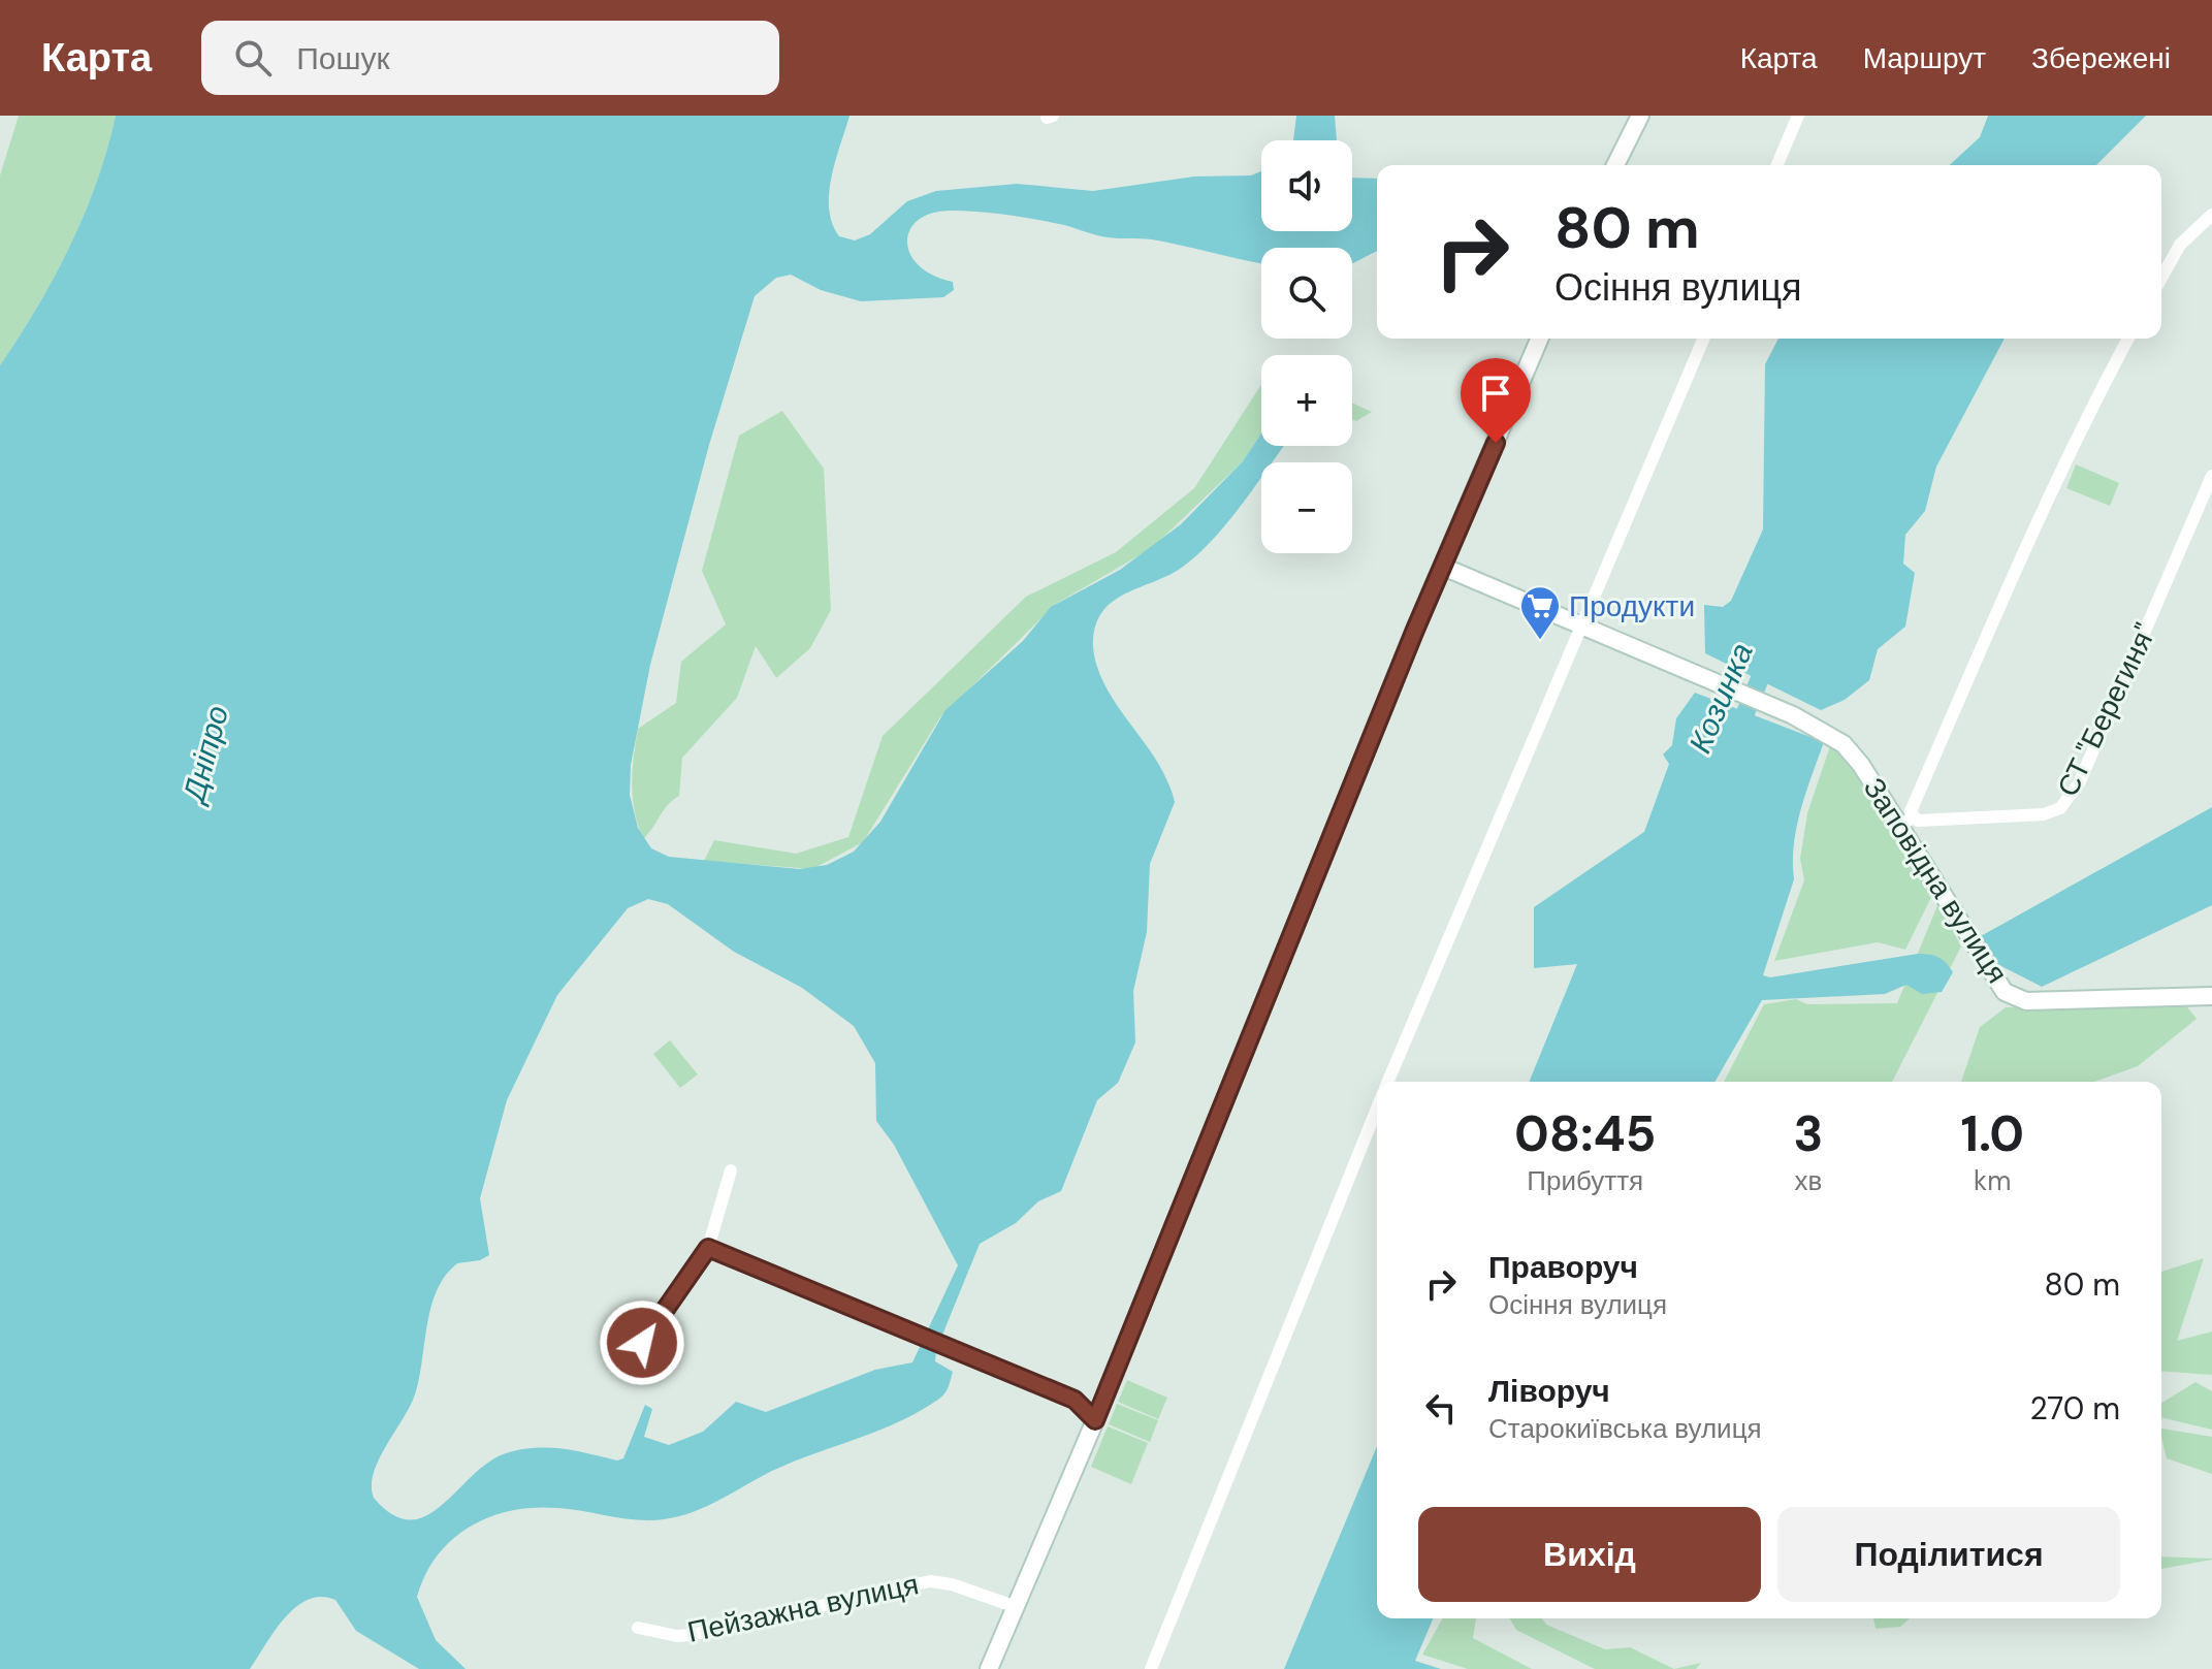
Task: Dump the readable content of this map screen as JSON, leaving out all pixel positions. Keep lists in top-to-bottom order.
{
  "streets": {
    "street": ["СТ \"Берегиня\"", "Заповідна вулиця", "Пейзажна вулиця"]
  },
  "crossings": [
    ["СТ \"Берегиня\"", "Заповідна вулиця"]
  ],
  "water": ["Козинка", "Дніпро"],
  "places": {
    "supermarket": ["Продукти"]
  },
  "page": {
    "header": "Карта",
    "search": "Пошук",
    "nav": ["Карта", "Маршрут", "Збережені"],
    "map_buttons": ["+", "−"],
    "turn": ["80 m", "Осіння вулиця"],
    "eta": [
      "08:45",
      "Прибуття",
      "3",
      "хв",
      "1.0",
      "km"
    ],
    "list": [
      {
        "name": "Праворуч",
        "note": "Осіння вулиця",
        "value": "80 m"
      },
      {
        "name": "Ліворуч",
        "note": "Старокиївська вулиця",
        "value": "270 m"
      }
    ],
    "buttons": ["Вихід", "Поділитися"]
  }
}
